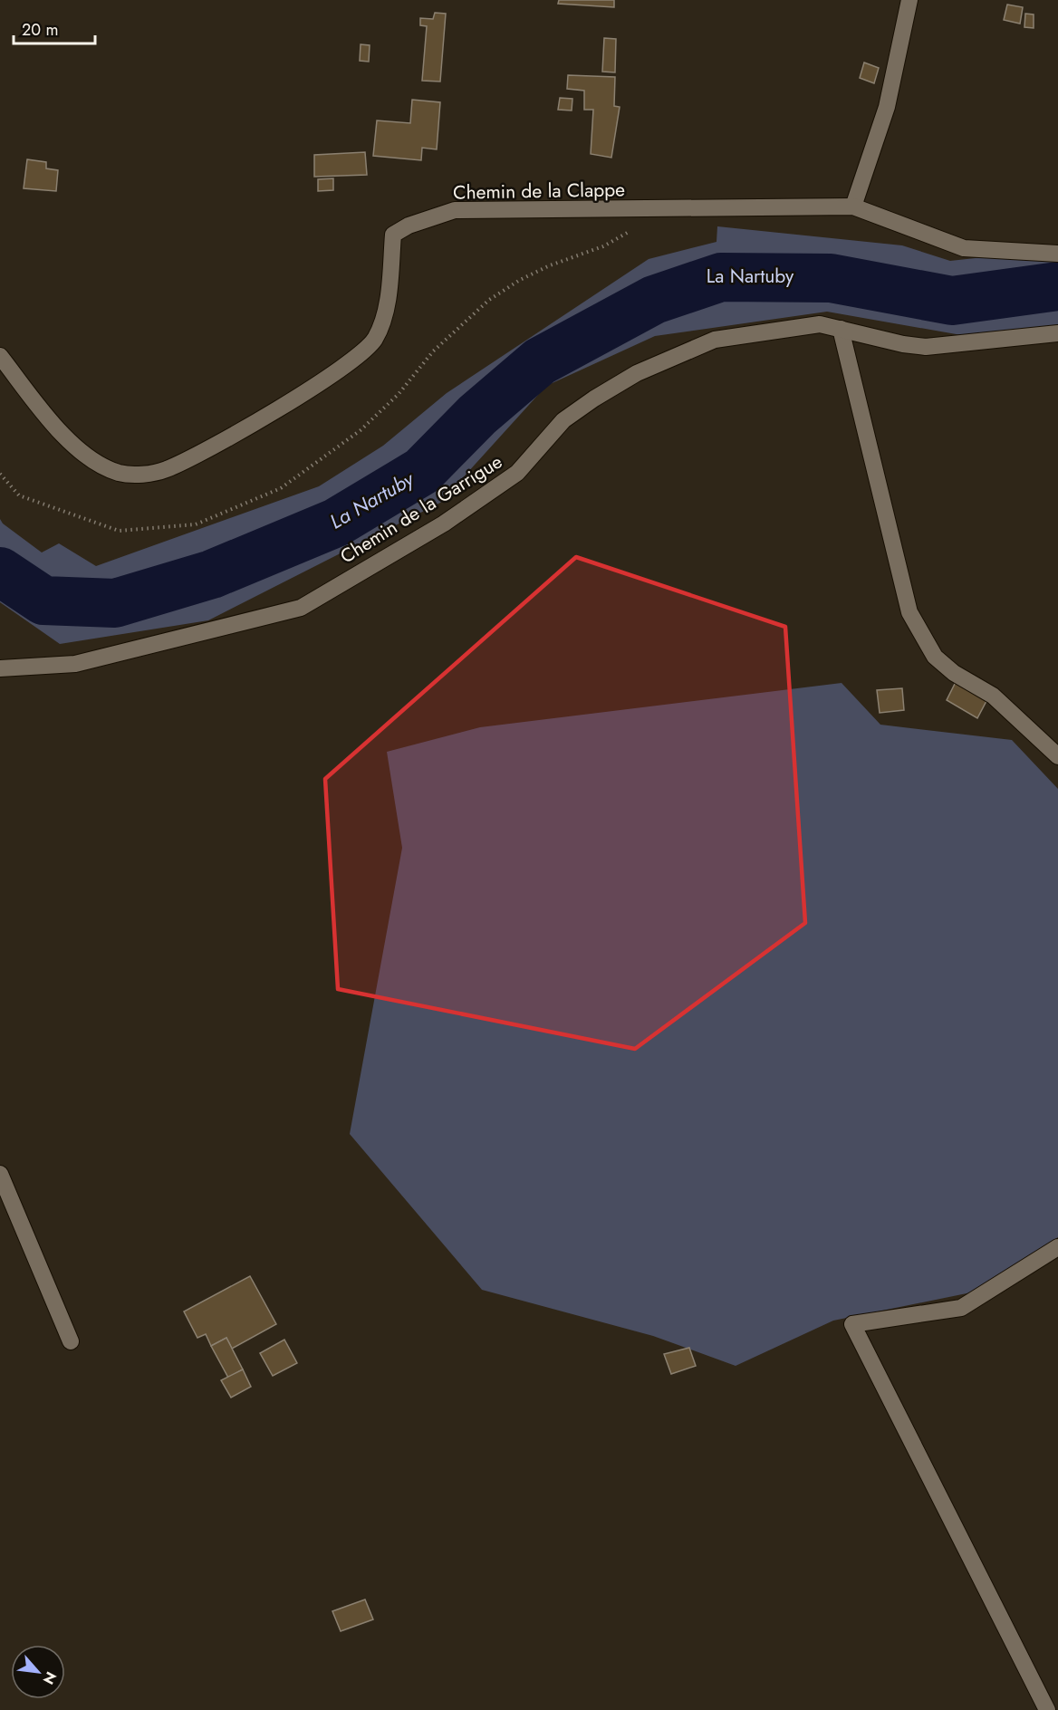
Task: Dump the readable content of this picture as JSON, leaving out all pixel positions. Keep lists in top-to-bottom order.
{
  "streets": {
    "street": ["Chemin de la Clappe", "Chemin de la Garrigue"]
  },
  "water": ["La Nartuby"],
  "parks": ["La Nartuby"],
  "scale_bar": "20 m",
  "north": "bottom right"
}
